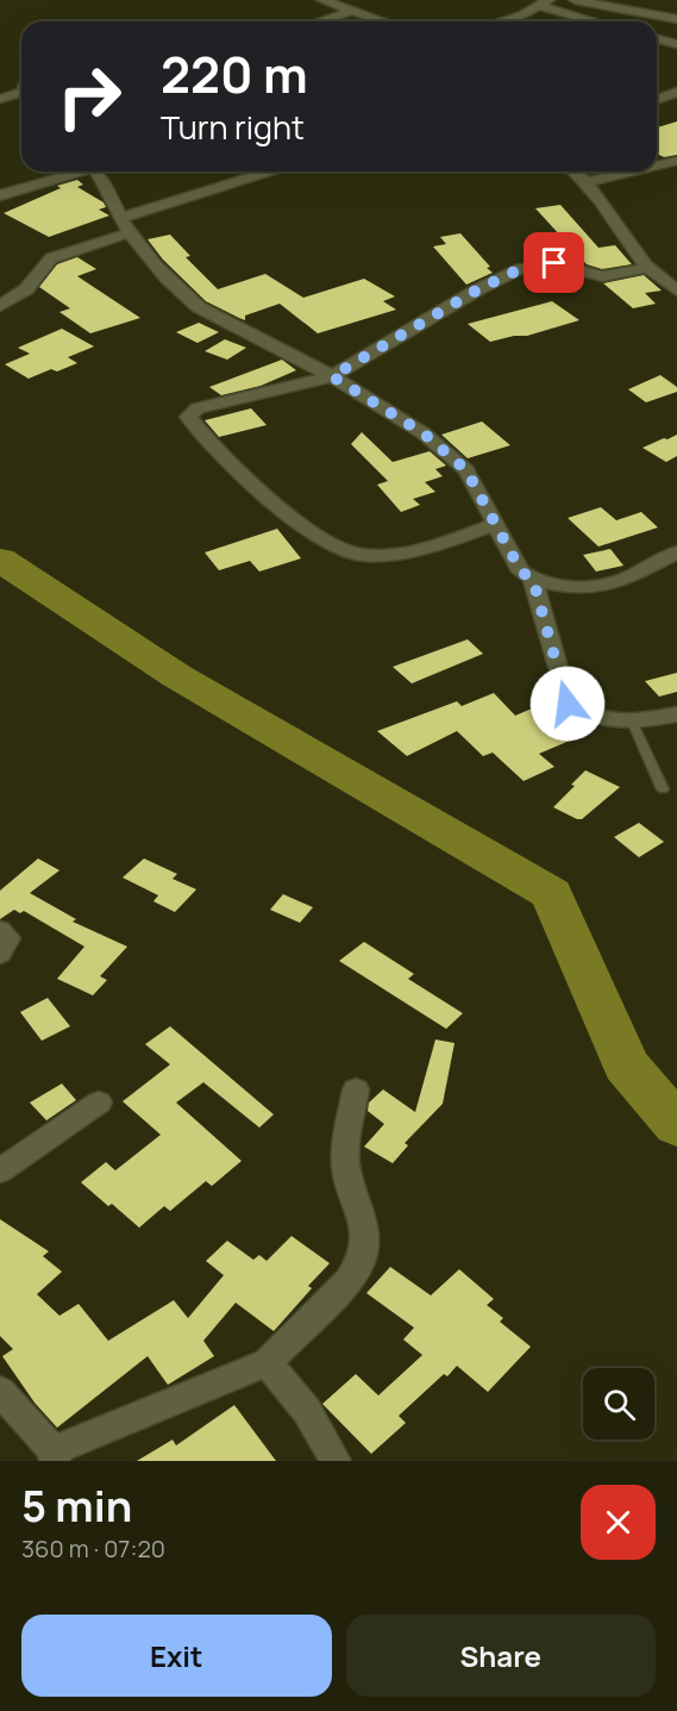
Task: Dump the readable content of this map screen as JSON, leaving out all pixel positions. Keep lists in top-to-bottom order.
{
  "page": {
    "turn": ["220 m", "Turn right"],
    "heading": ["5 min", "360 m · 07:20"],
    "buttons": ["Exit", "Share"]
  }
}
